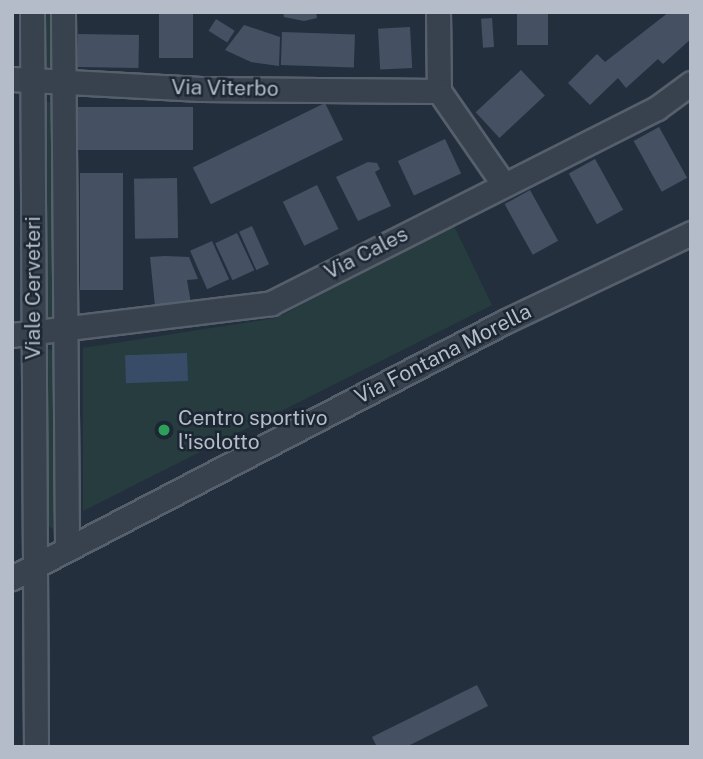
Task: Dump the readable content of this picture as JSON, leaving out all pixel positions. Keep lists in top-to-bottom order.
{
  "streets": {
    "street": [
      "Via Viterbo",
      "Via Cales",
      "Viale Cerveteri",
      "Via Fontana Morella"
    ]
  },
  "crossings": [
    ["Via Viterbo", "Viale Cerveteri"],
    ["Via Cales", "Viale Cerveteri"],
    ["Viale Cerveteri", "Via Fontana Morella"]
  ],
  "places": ["Centro sportivo l'isolotto"]
}
